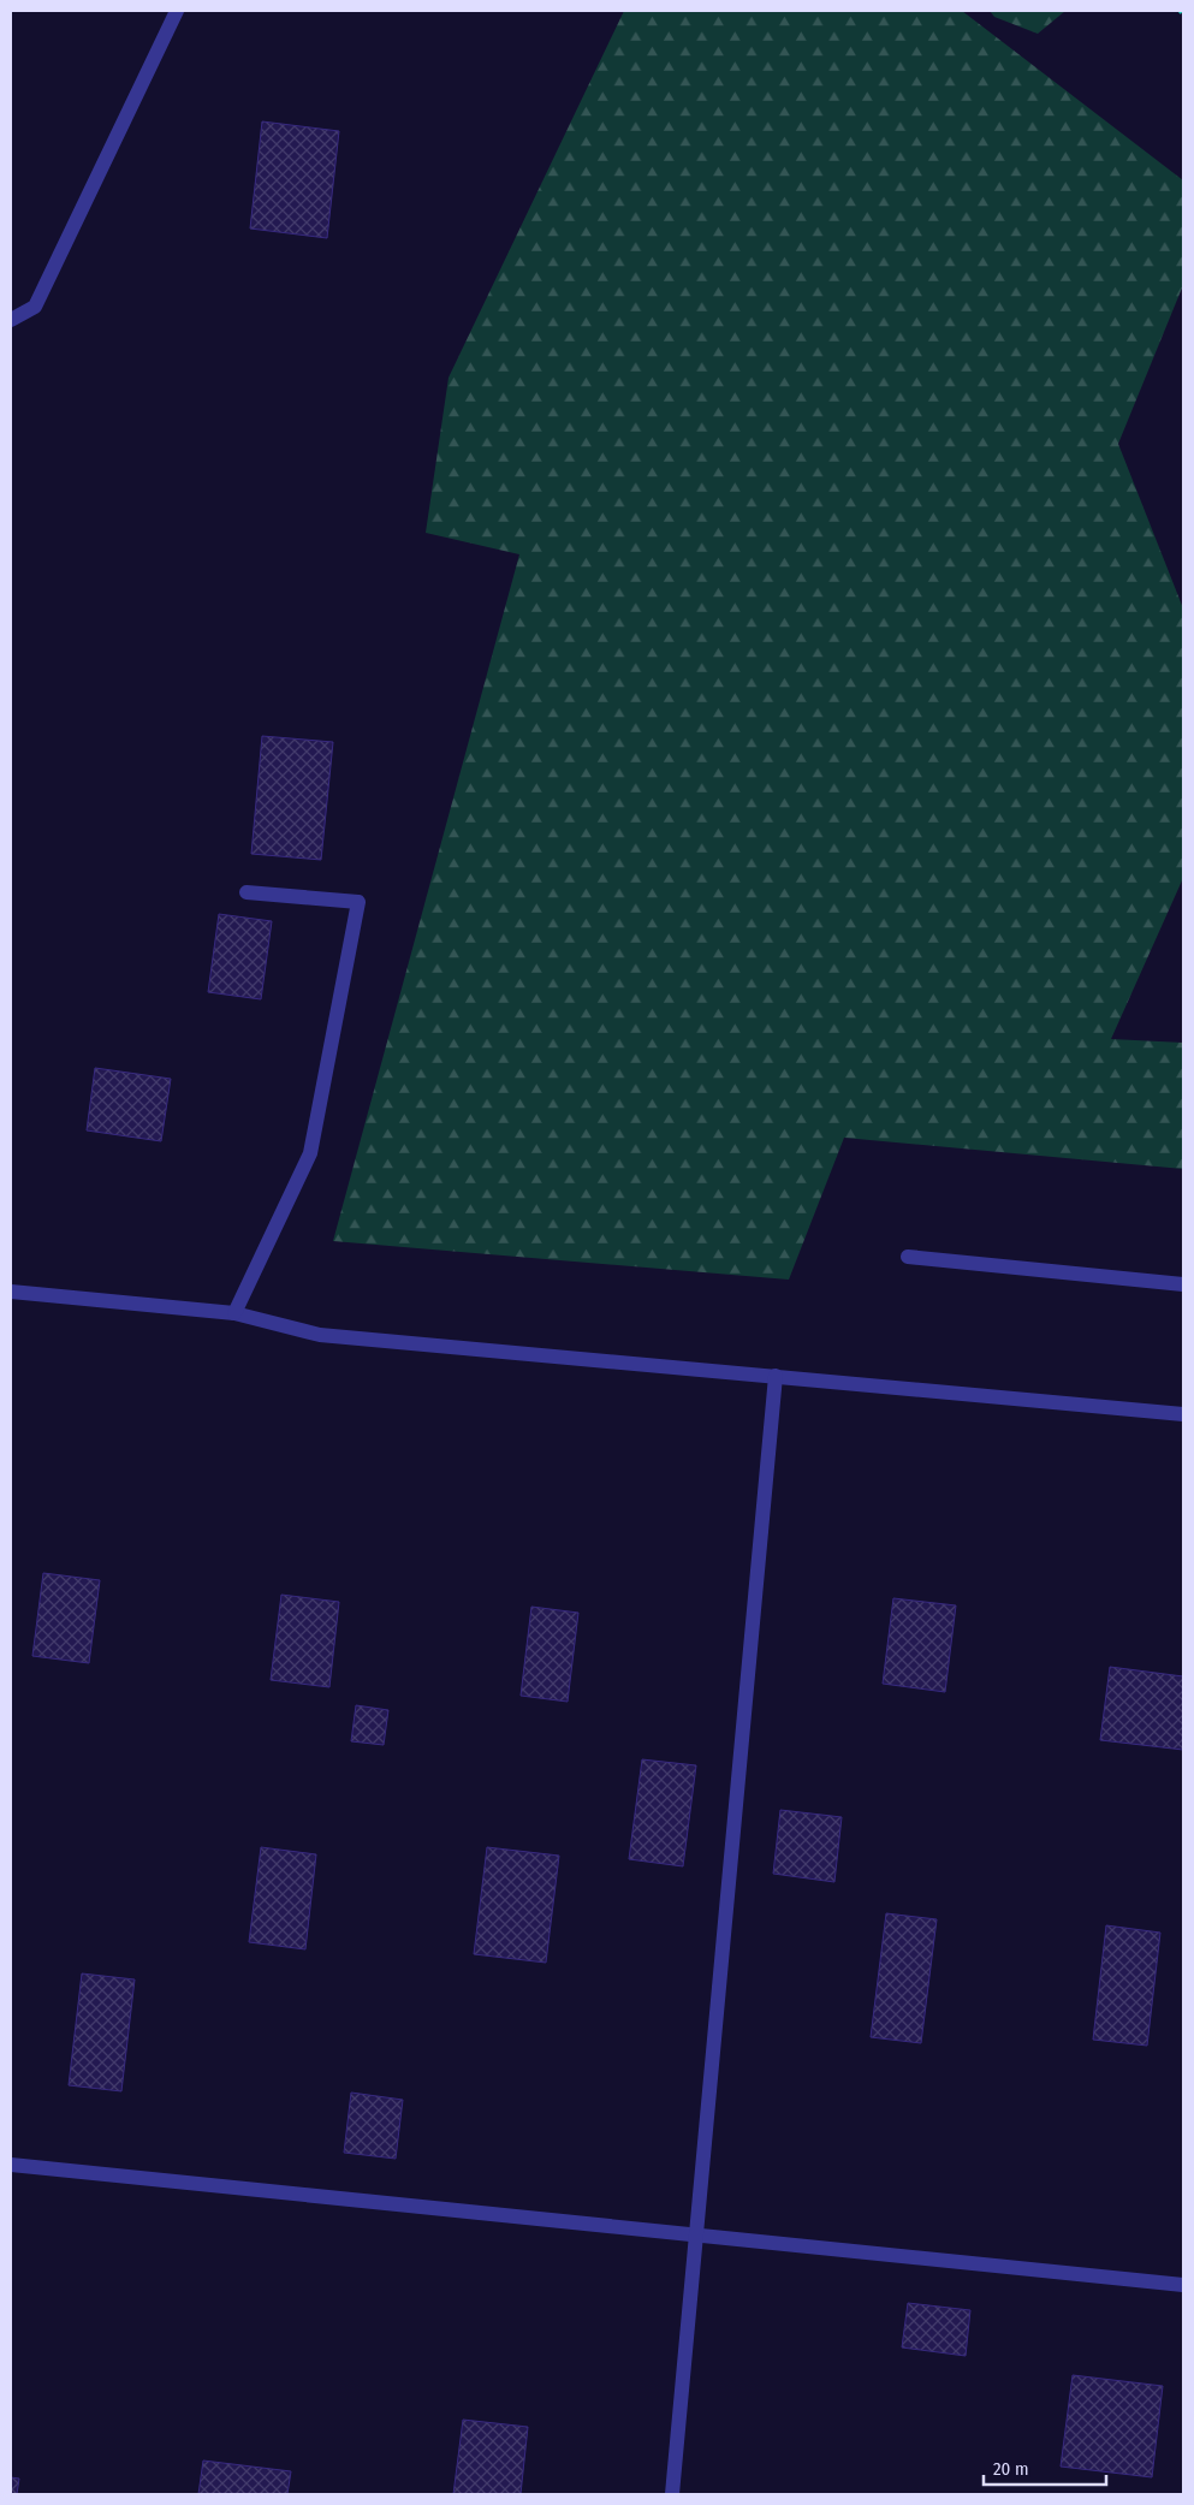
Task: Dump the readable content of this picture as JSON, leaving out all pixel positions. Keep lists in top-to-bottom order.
{
  "scale_bar": "20 m"
}
